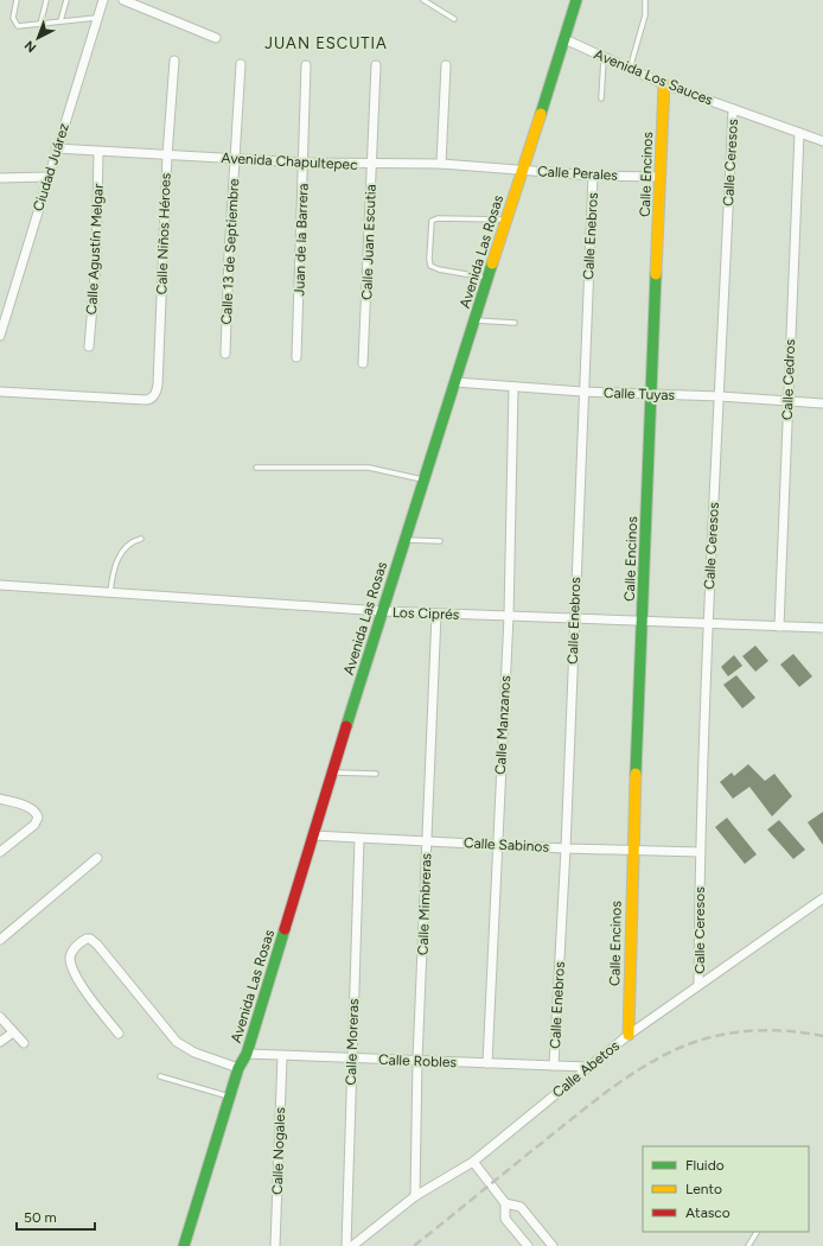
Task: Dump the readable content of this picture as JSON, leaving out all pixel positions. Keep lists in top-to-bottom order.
{
  "streets": {
    "street": [
      "Avenida Los Sauces",
      "Avenida Chapultepec",
      "Calle Ceresos",
      "Ciudad Juárez",
      "Calle Perales",
      "Calle Encinos",
      "Calle Niños Héroes",
      "Calle Enebros",
      "Juan de la Barrera",
      "Calle Juan Escutia",
      "Calle Agustín Melgar",
      "Calle 13 de Septiembre",
      "Avenida Las Rosas",
      "Calle Cedros",
      "Calle Tuyas",
      "Los Ciprés",
      "Calle Manzanos",
      "Calle Sabinos",
      "Calle Mimbreras",
      "Calle Moreras",
      "Calle Robles",
      "Calle Abetos",
      "Calle Nogales"
    ]
  },
  "crossings": [
    ["Avenida Los Sauces", "Calle Ceresos"],
    ["Avenida Los Sauces", "Calle Encinos"],
    ["Avenida Los Sauces", "Avenida Las Rosas"],
    ["Avenida Los Sauces", "Calle Cedros"],
    ["Avenida Chapultepec", "Ciudad Juárez"],
    ["Avenida Chapultepec", "Calle Perales"],
    ["Avenida Chapultepec", "Calle Niños Héroes"],
    ["Avenida Chapultepec", "Juan de la Barrera"],
    ["Avenida Chapultepec", "Calle Juan Escutia"],
    ["Avenida Chapultepec", "Calle Agustín Melgar"],
    ["Avenida Chapultepec", "Calle 13 de Septiembre"],
    ["Avenida Chapultepec", "Avenida Las Rosas"],
    ["Calle Ceresos", "Calle Tuyas"],
    ["Calle Ceresos", "Los Ciprés"],
    ["Calle Ceresos", "Calle Sabinos"],
    ["Calle Ceresos", "Calle Abetos"],
    ["Calle Perales", "Calle Encinos"],
    ["Calle Perales", "Calle Enebros"],
    ["Calle Perales", "Avenida Las Rosas"],
    ["Calle Encinos", "Calle Tuyas"],
    ["Calle Encinos", "Los Ciprés"],
    ["Calle Encinos", "Calle Sabinos"],
    ["Calle Encinos", "Calle Abetos"],
    ["Calle Enebros", "Calle Tuyas"],
    ["Calle Enebros", "Los Ciprés"],
    ["Calle Enebros", "Calle Sabinos"],
    ["Calle Enebros", "Calle Robles"],
    ["Avenida Las Rosas", "Calle Tuyas"],
    ["Avenida Las Rosas", "Los Ciprés"],
    ["Avenida Las Rosas", "Calle Sabinos"],
    ["Avenida Las Rosas", "Calle Robles"],
    ["Calle Cedros", "Calle Tuyas"],
    ["Calle Cedros", "Los Ciprés"],
    ["Calle Tuyas", "Calle Manzanos"],
    ["Los Ciprés", "Calle Manzanos"],
    ["Los Ciprés", "Calle Mimbreras"],
    ["Calle Manzanos", "Calle Sabinos"],
    ["Calle Manzanos", "Calle Robles"],
    ["Calle Sabinos", "Calle Mimbreras"],
    ["Calle Sabinos", "Calle Moreras"],
    ["Calle Mimbreras", "Calle Robles"],
    ["Calle Mimbreras", "Calle Abetos"],
    ["Calle Moreras", "Calle Robles"],
    ["Calle Robles", "Calle Abetos"],
    ["Calle Robles", "Calle Nogales"]
  ],
  "districts": ["JUAN ESCUTIA"],
  "legend": ["Fluido", "Lento", "Atasco"],
  "scale_bar": "50 m",
  "north": "bottom left"
}
